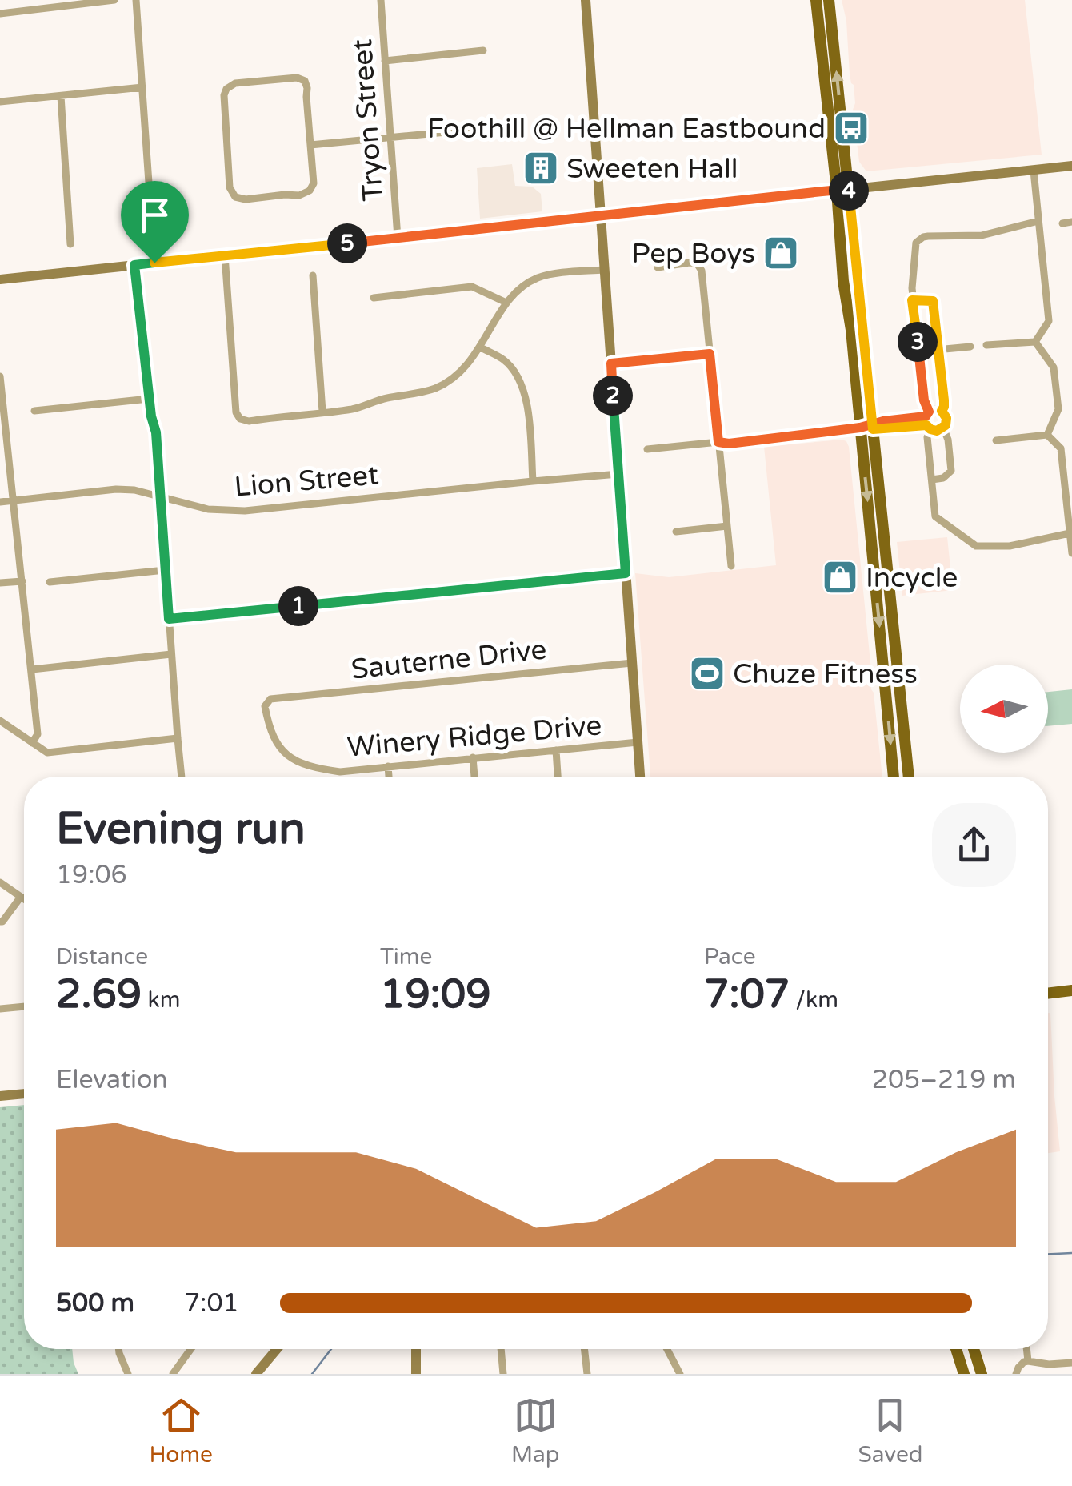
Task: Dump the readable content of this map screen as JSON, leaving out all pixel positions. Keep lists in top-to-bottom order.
{
  "streets": {
    "street": [
      "Tryon Street",
      "Lion Street",
      "Sauterne Drive",
      "Winery Ridge Drive"
    ]
  },
  "crossings": [
    ["Sauterne Drive", "Winery Ridge Drive"]
  ],
  "places": {
    "bus stop": ["Foothill @ Hellman Eastbound"],
    "building": ["Sweeten Hall"],
    "shop": ["Pep Boys", "Incycle"],
    "sports": ["Chuze Fitness"]
  },
  "north": "left",
  "page": {
    "pins": [
      "4",
      "5",
      "3",
      "2",
      "1"
    ],
    "heading": ["Evening run", "19:06"],
    "stats": [
      ["Distance", "2.69 km"],
      ["Time", "19:09"],
      ["Pace", "7:07 /km"]
    ],
    "chart": ["Elevation", "205–219 m"],
    "list": [
      {
        "name": "500 m",
        "note": "7:01"
      }
    ],
    "tabs": ["Home", "Map", "Saved"]
  }
}
